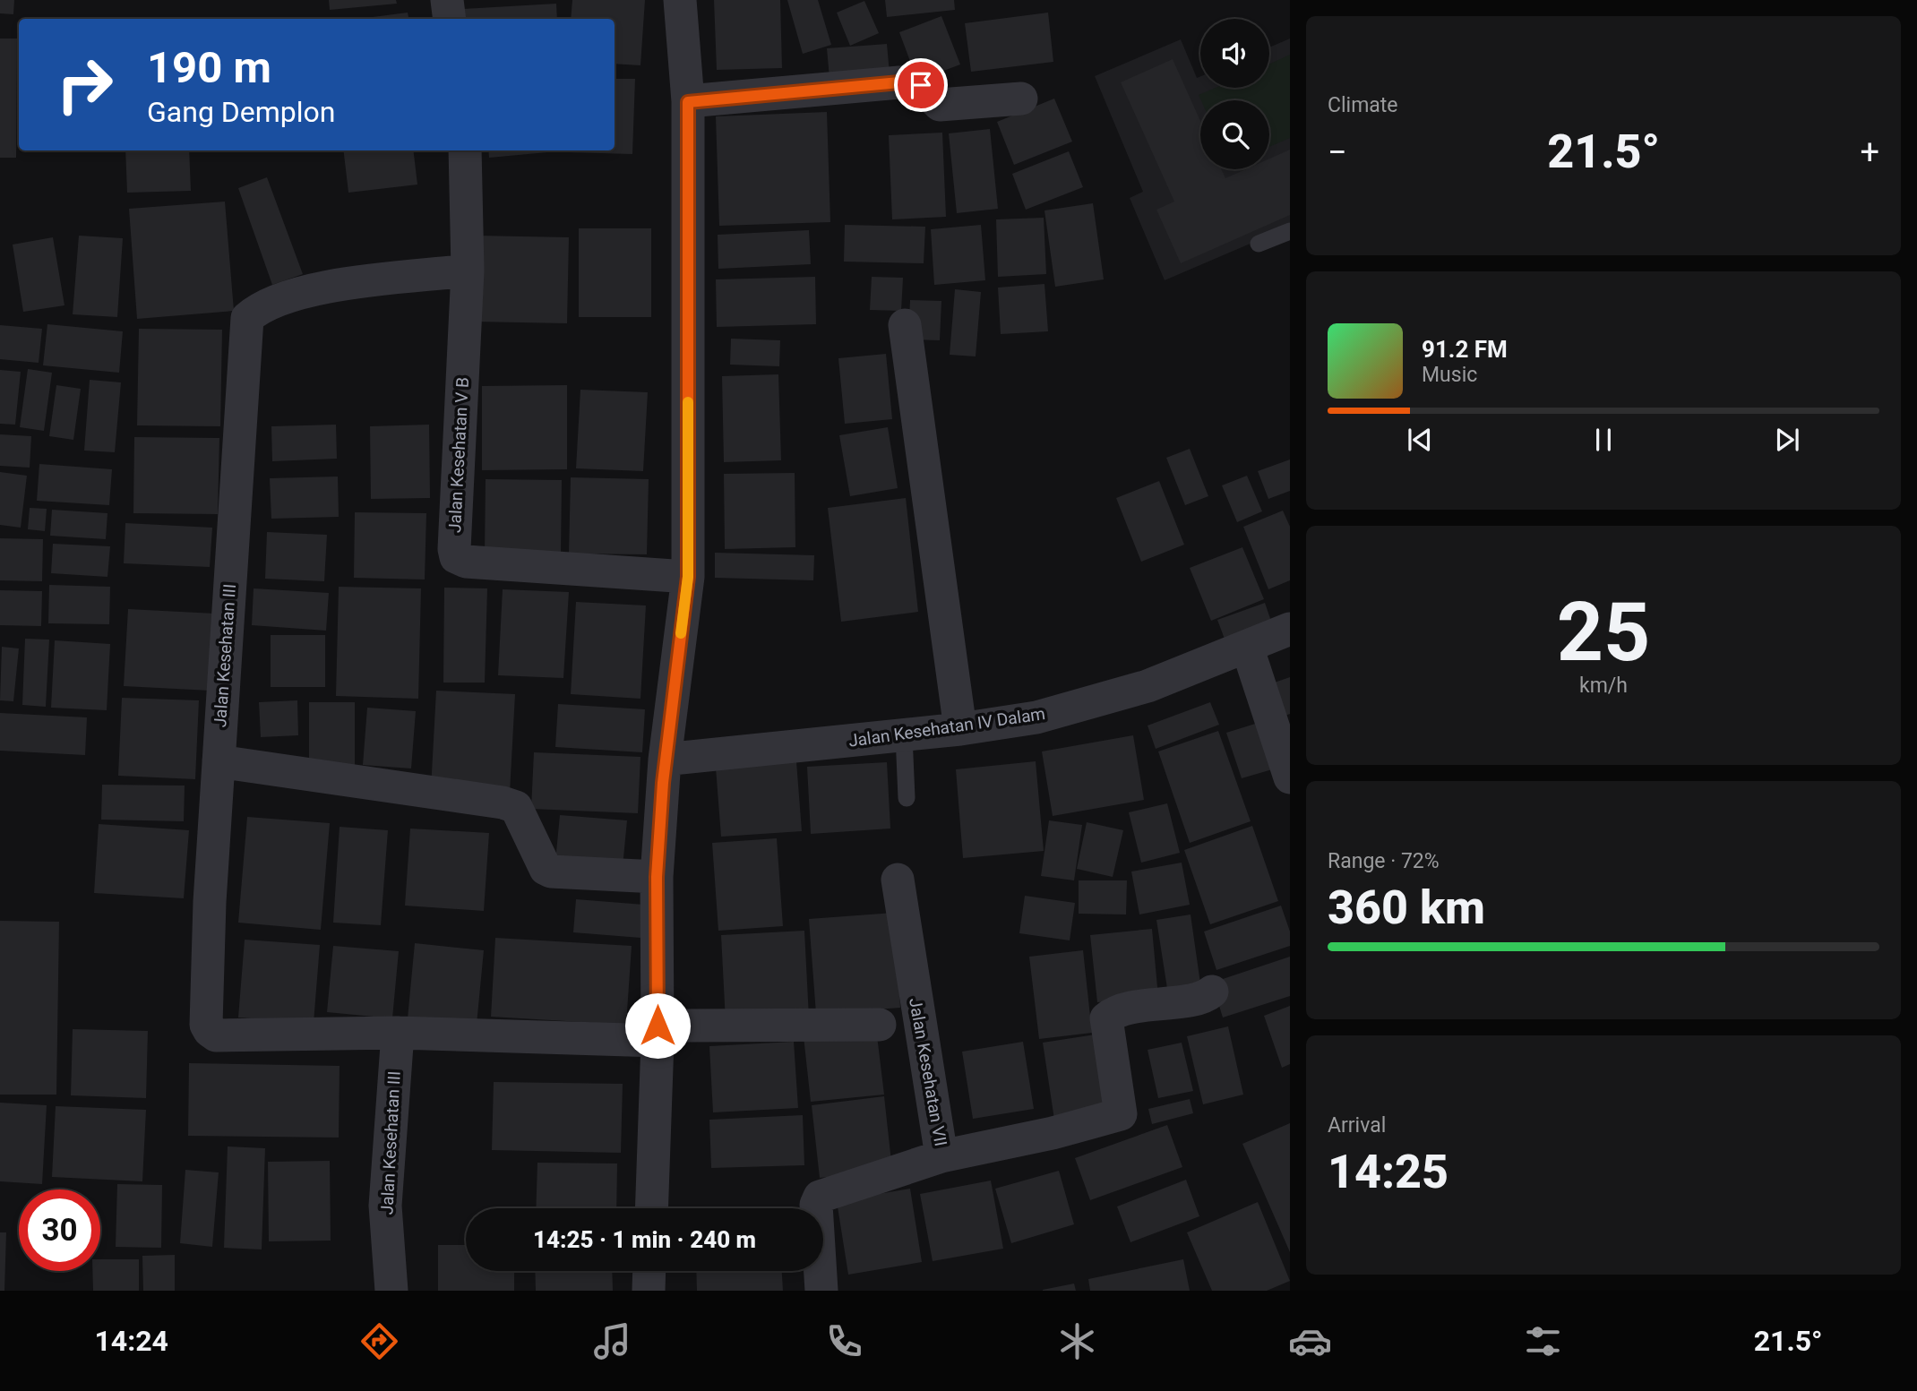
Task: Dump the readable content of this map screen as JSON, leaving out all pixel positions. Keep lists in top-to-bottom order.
{
  "streets": {
    "street": [
      "Jalan Kesehatan V B",
      "Jalan Kesehatan III",
      "Jalan Kesehatan IV Dalam",
      "Jalan Kesehatan VII"
    ]
  },
  "crossings": [
    ["Jalan Kesehatan V B", "Jalan Kesehatan III"]
  ],
  "page": {
    "tile": [
      "Climate",
      ["25", "km/h"],
      ["Range · 72%", "360 km"],
      ["Arrival", "14:25"]
    ],
    "turn": ["190 m", "Gang Demplon"],
    "heat": ["−", "21.5°", "+"],
    "song": ["91.2 FM", "Music"],
    "limit": "30",
    "trip": "14:25 · 1 min · 240 m",
    "tabs": ["14:24", "21.5°"]
  }
}
